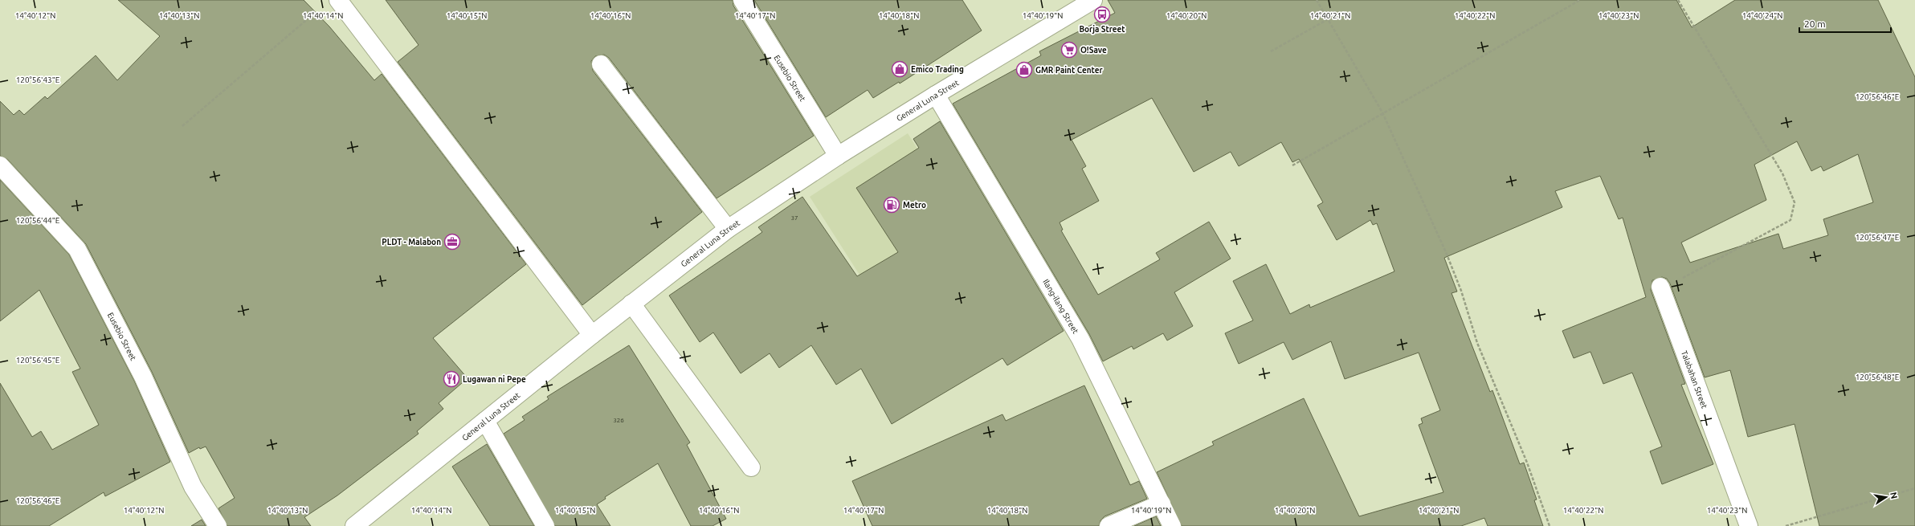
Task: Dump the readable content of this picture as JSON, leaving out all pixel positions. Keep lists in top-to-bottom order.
{
  "streets": {
    "street": [
      "Eusebio Street",
      "General Luna Street",
      "Ilang-ilang Street",
      "Talabahan Street"
    ]
  },
  "crossings": [
    ["Eusebio Street", "General Luna Street"],
    ["General Luna Street", "Ilang-ilang Street"]
  ],
  "places": {
    "bus stop": ["Borja Street"],
    "supermarket": ["O!Save"],
    "shop": ["Emico Trading", "GMR Paint Center"],
    "fuel station": ["Metro"],
    "office": ["PLDT - Malabon"],
    "restaurant": ["Lugawan ni Pepe"]
  },
  "house_numbers": ["37", "326"],
  "scale_bar": "20 m",
  "north": "right",
  "coordinates": [
    "14°40'12\"N",
    "14°40'13\"N",
    "14°40'14\"N",
    "14°40'15\"N",
    "14°40'16\"N",
    "14°40'17\"N",
    "14°40'18\"N",
    "14°40'19\"N",
    "14°40'20\"N",
    "14°40'21\"N",
    "14°40'22\"N",
    "14°40'23\"N",
    "14°40'24\"N",
    "120°56'43\"E",
    "120°56'46\"E",
    "120°56'44\"E",
    "120°56'47\"E",
    "120°56'45\"E",
    "120°56'48\"E"
  ]
}
